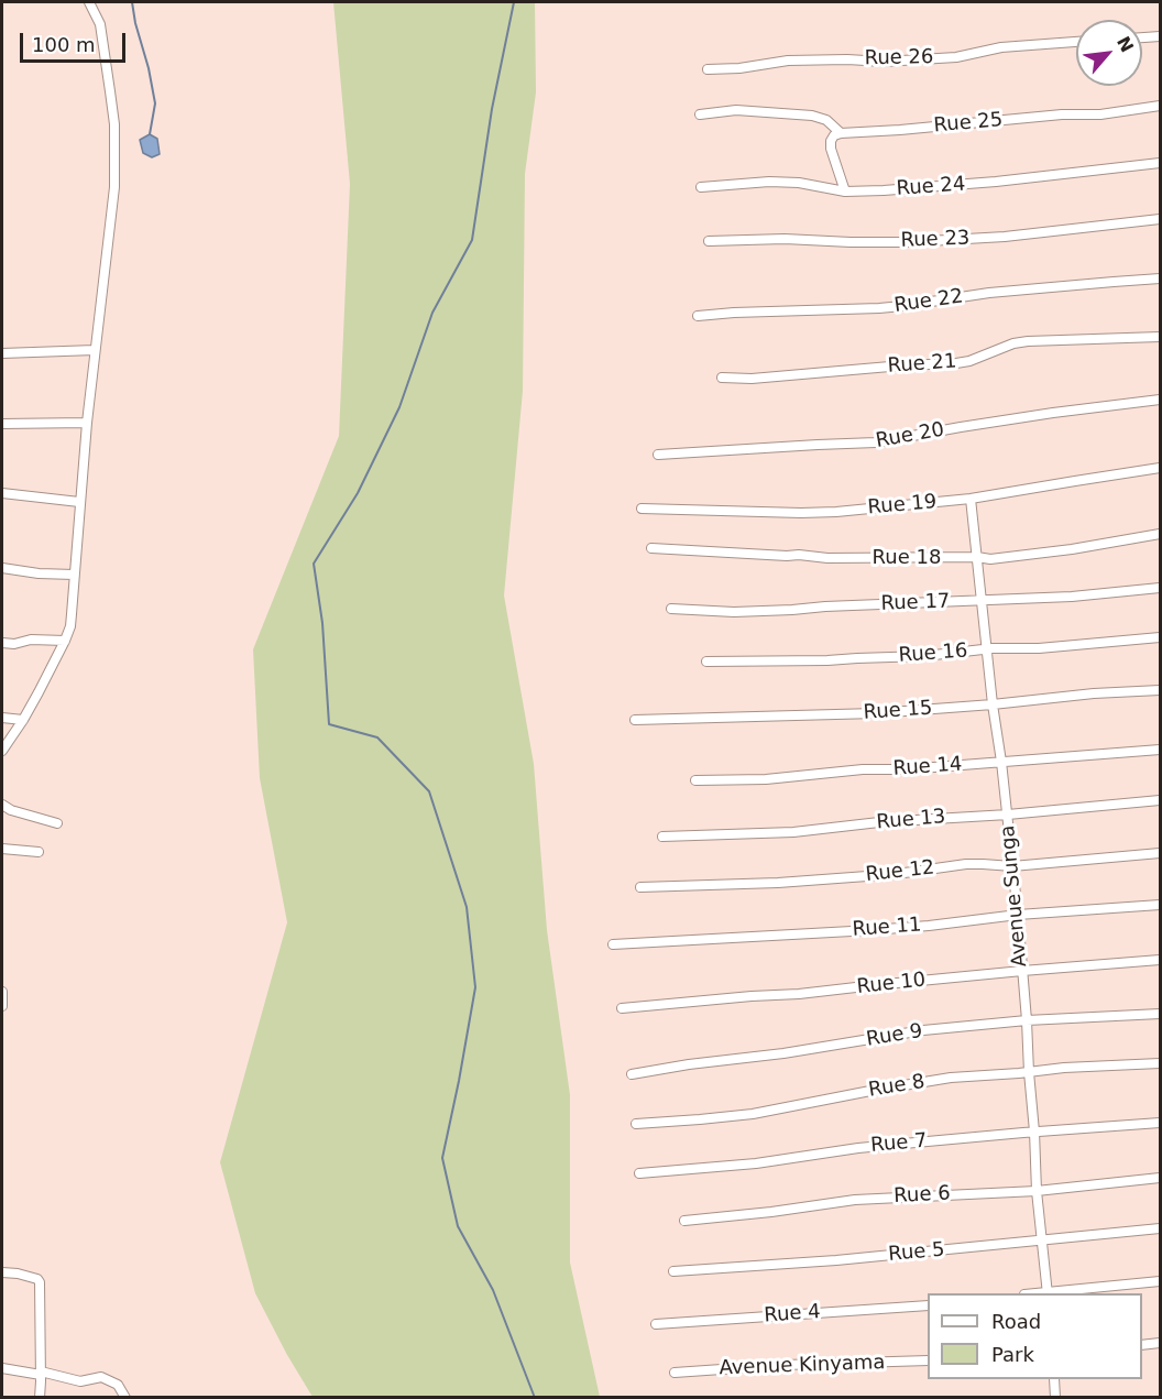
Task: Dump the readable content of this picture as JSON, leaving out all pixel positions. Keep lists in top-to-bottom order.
{
  "streets": {
    "street": [
      "Rue 26",
      "Rue 25",
      "Rue 24",
      "Rue 23",
      "Rue 22",
      "Rue 21",
      "Rue 20",
      "Rue 19",
      "Rue 18",
      "Rue 17",
      "Rue 16",
      "Rue 15",
      "Rue 14",
      "Rue 13",
      "Rue 12",
      "Avenue Sunga",
      "Rue 11",
      "Rue 10",
      "Rue 9",
      "Rue 8",
      "Rue 7",
      "Rue 6",
      "Rue 5",
      "Rue 4",
      "Avenue Kinyama"
    ]
  },
  "crossings": [
    ["Rue 19", "Avenue Sunga"],
    ["Rue 18", "Avenue Sunga"],
    ["Rue 17", "Avenue Sunga"],
    ["Rue 16", "Avenue Sunga"],
    ["Rue 15", "Avenue Sunga"],
    ["Rue 14", "Avenue Sunga"],
    ["Rue 13", "Avenue Sunga"],
    ["Rue 12", "Avenue Sunga"],
    ["Avenue Sunga", "Rue 11"],
    ["Avenue Sunga", "Rue 10"],
    ["Avenue Sunga", "Rue 9"],
    ["Avenue Sunga", "Rue 8"],
    ["Avenue Sunga", "Rue 7"],
    ["Avenue Sunga", "Rue 6"],
    ["Avenue Sunga", "Rue 5"]
  ],
  "legend": ["Road", "Park"],
  "scale_bar": "100 m",
  "north": "top right"
}
